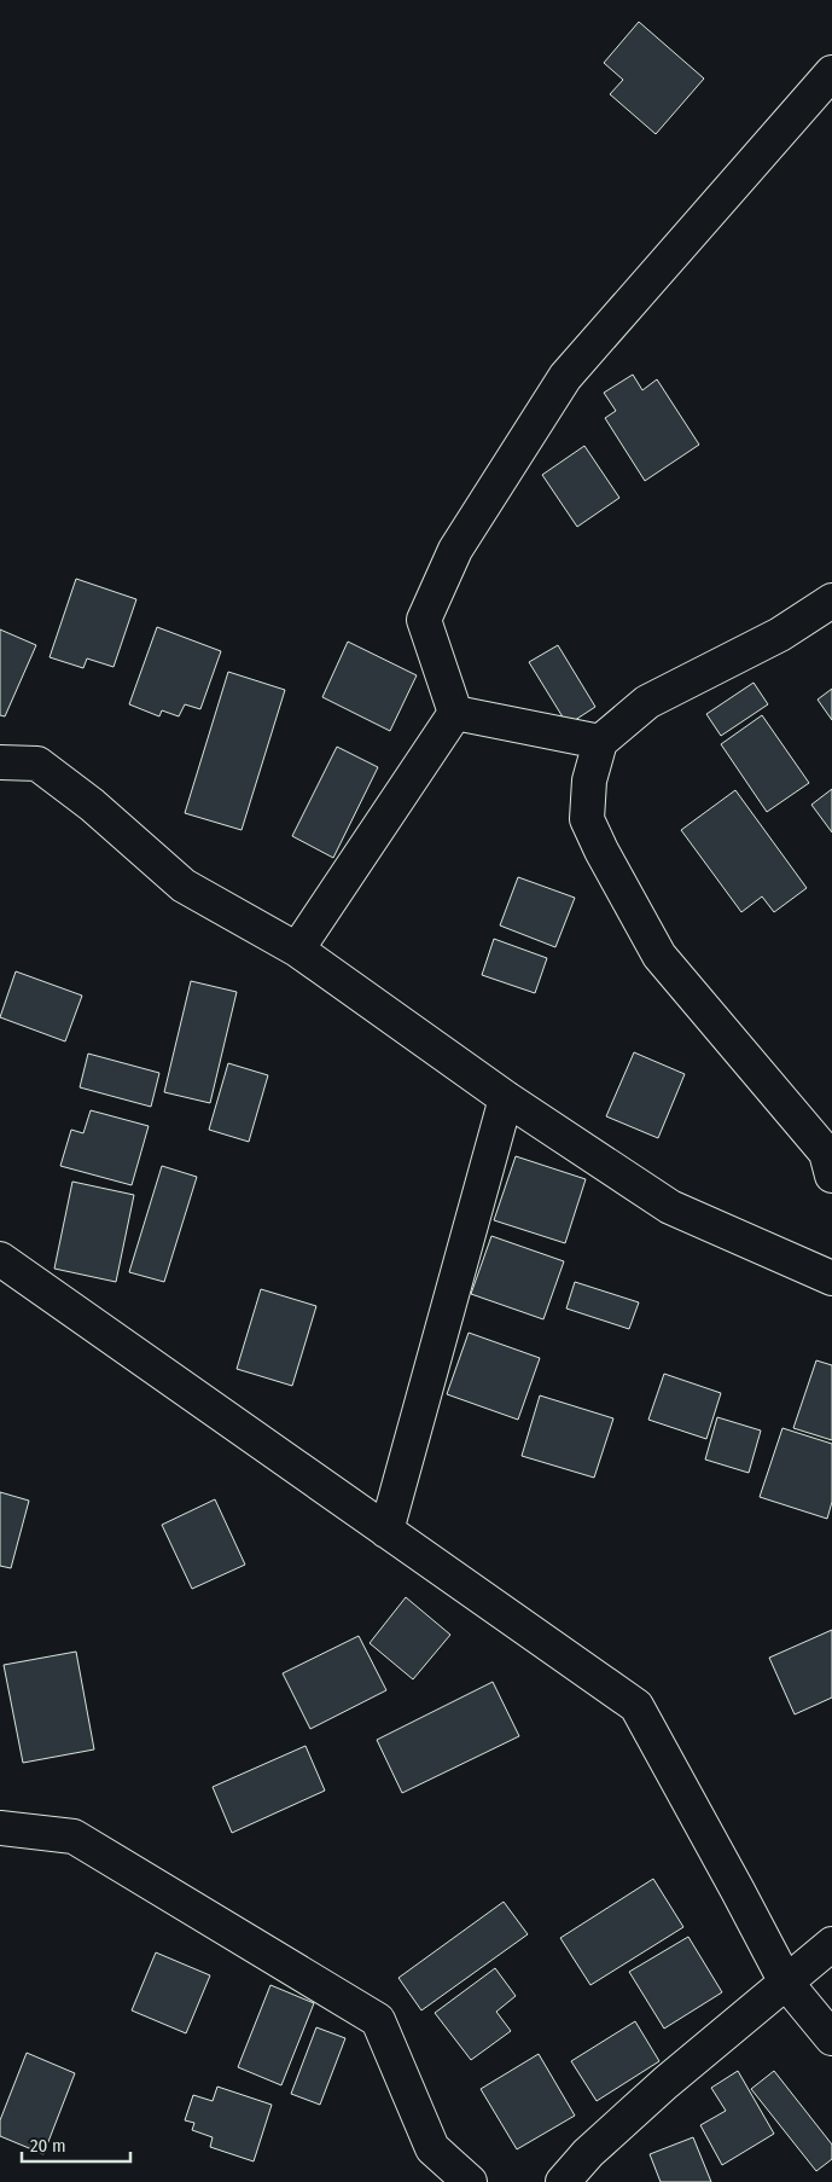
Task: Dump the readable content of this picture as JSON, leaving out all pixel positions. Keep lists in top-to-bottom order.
{
  "scale_bar": "20 m"
}
